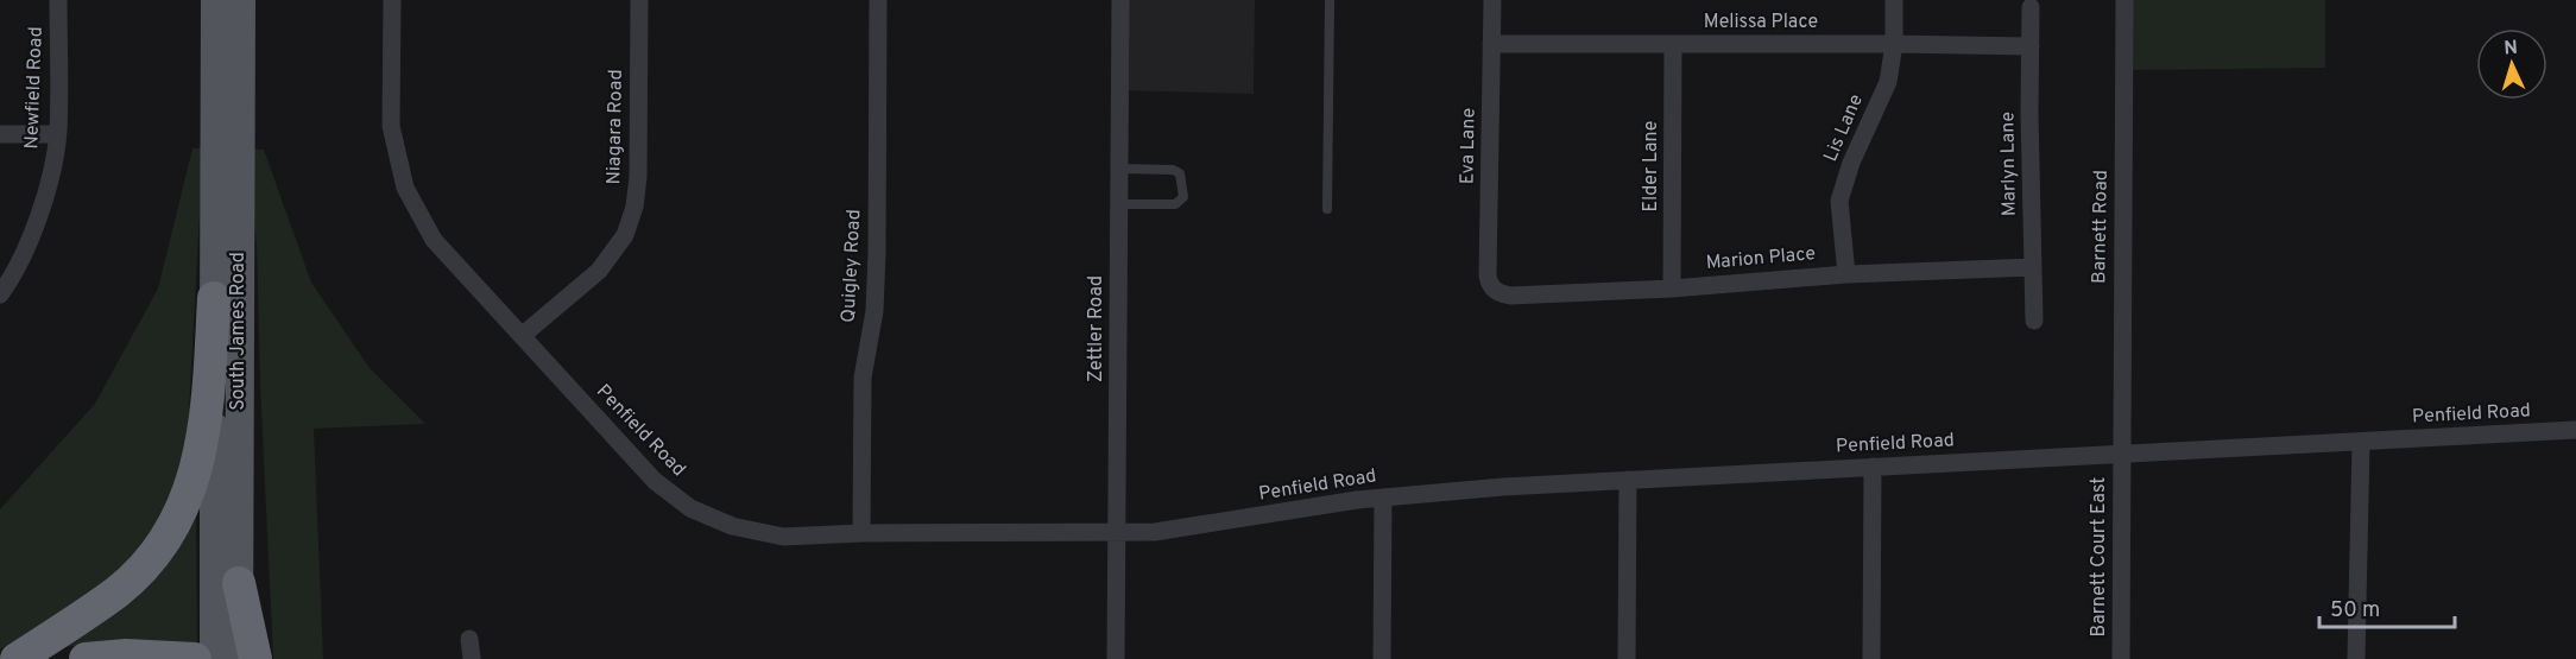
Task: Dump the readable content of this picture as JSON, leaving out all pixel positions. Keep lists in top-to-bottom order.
{
  "streets": {
    "main road": ["South James Road"],
    "street": [
      "Melissa Place",
      "Newfield Road",
      "Niagara Road",
      "Lis Lane",
      "Eva Lane",
      "Marlyn Lane",
      "Elder Lane",
      "Barnett Road",
      "Marion Place",
      "Quigley Road",
      "Zettler Road",
      "Penfield Road",
      "Barnett Court East"
    ]
  },
  "crossings": [
    ["Melissa Place", "Lis Lane"],
    ["Melissa Place", "Eva Lane"],
    ["Melissa Place", "Marlyn Lane"],
    ["Melissa Place", "Elder Lane"],
    ["Niagara Road", "Penfield Road"],
    ["Lis Lane", "Marion Place"],
    ["Eva Lane", "Marion Place"],
    ["Marlyn Lane", "Marion Place"],
    ["Elder Lane", "Marion Place"],
    ["Barnett Road", "Penfield Road"],
    ["Barnett Road", "Barnett Court East"],
    ["Quigley Road", "Penfield Road"],
    ["Zettler Road", "Penfield Road"],
    ["Penfield Road", "Barnett Court East"]
  ],
  "scale_bar": "50 m",
  "north": "top"
}
